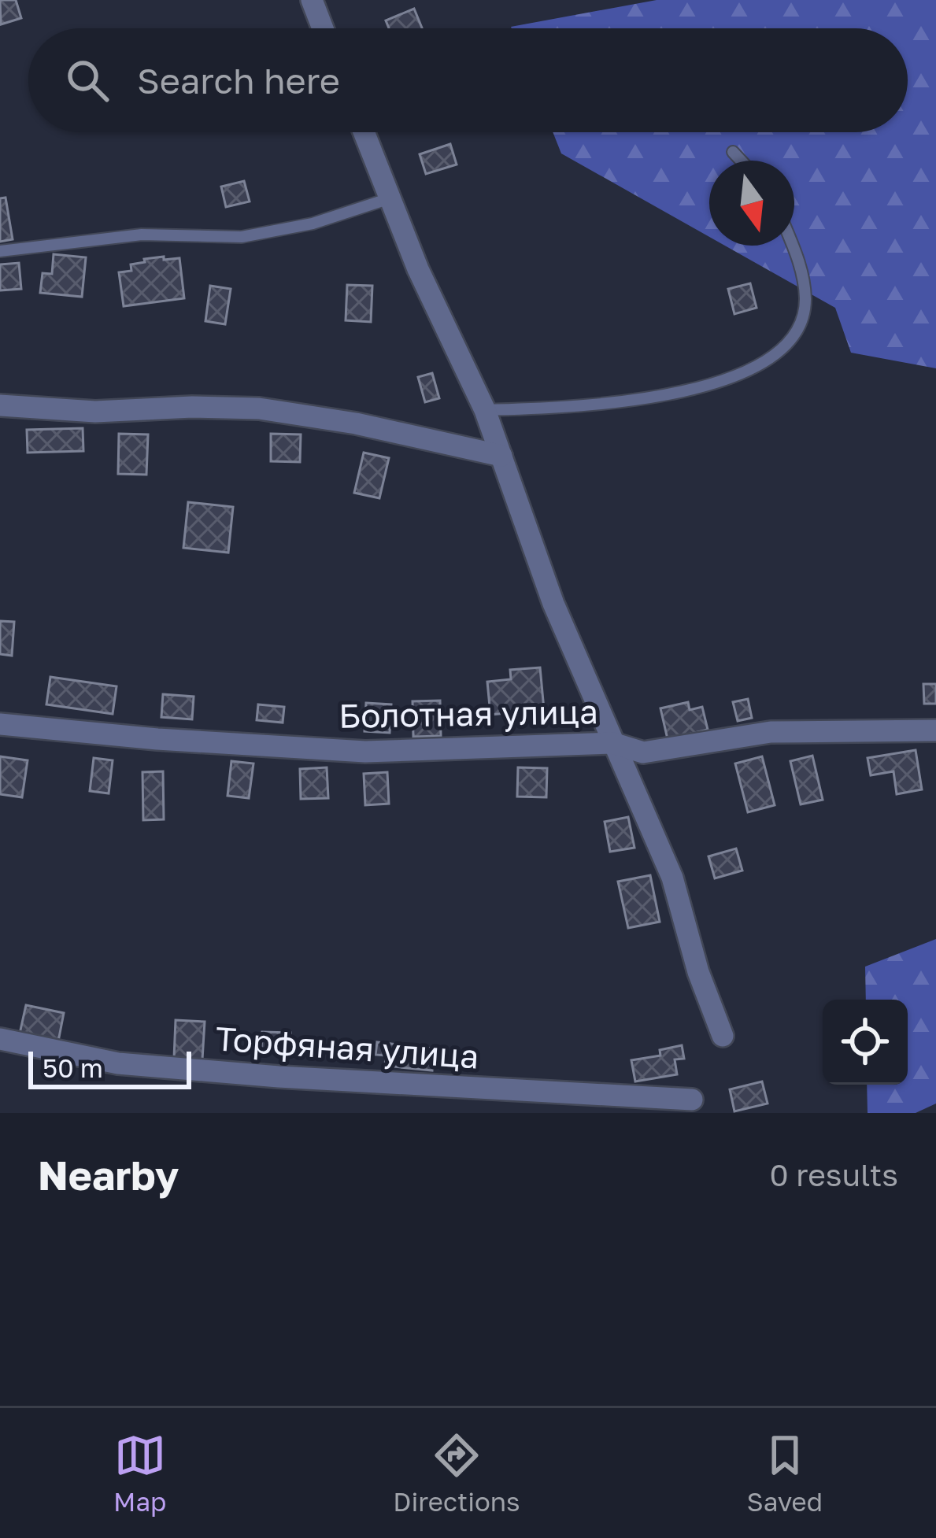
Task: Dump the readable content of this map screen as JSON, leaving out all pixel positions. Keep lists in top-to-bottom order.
{
  "streets": {
    "street": ["Болотная улица", "Торфяная улица"]
  },
  "scale_bar": "50 m",
  "north": "bottom",
  "page": {
    "search": "Search here",
    "scale": "50 m",
    "heading": ["Nearby", "0 results"],
    "nav": ["Map", "Directions", "Saved"]
  }
}
